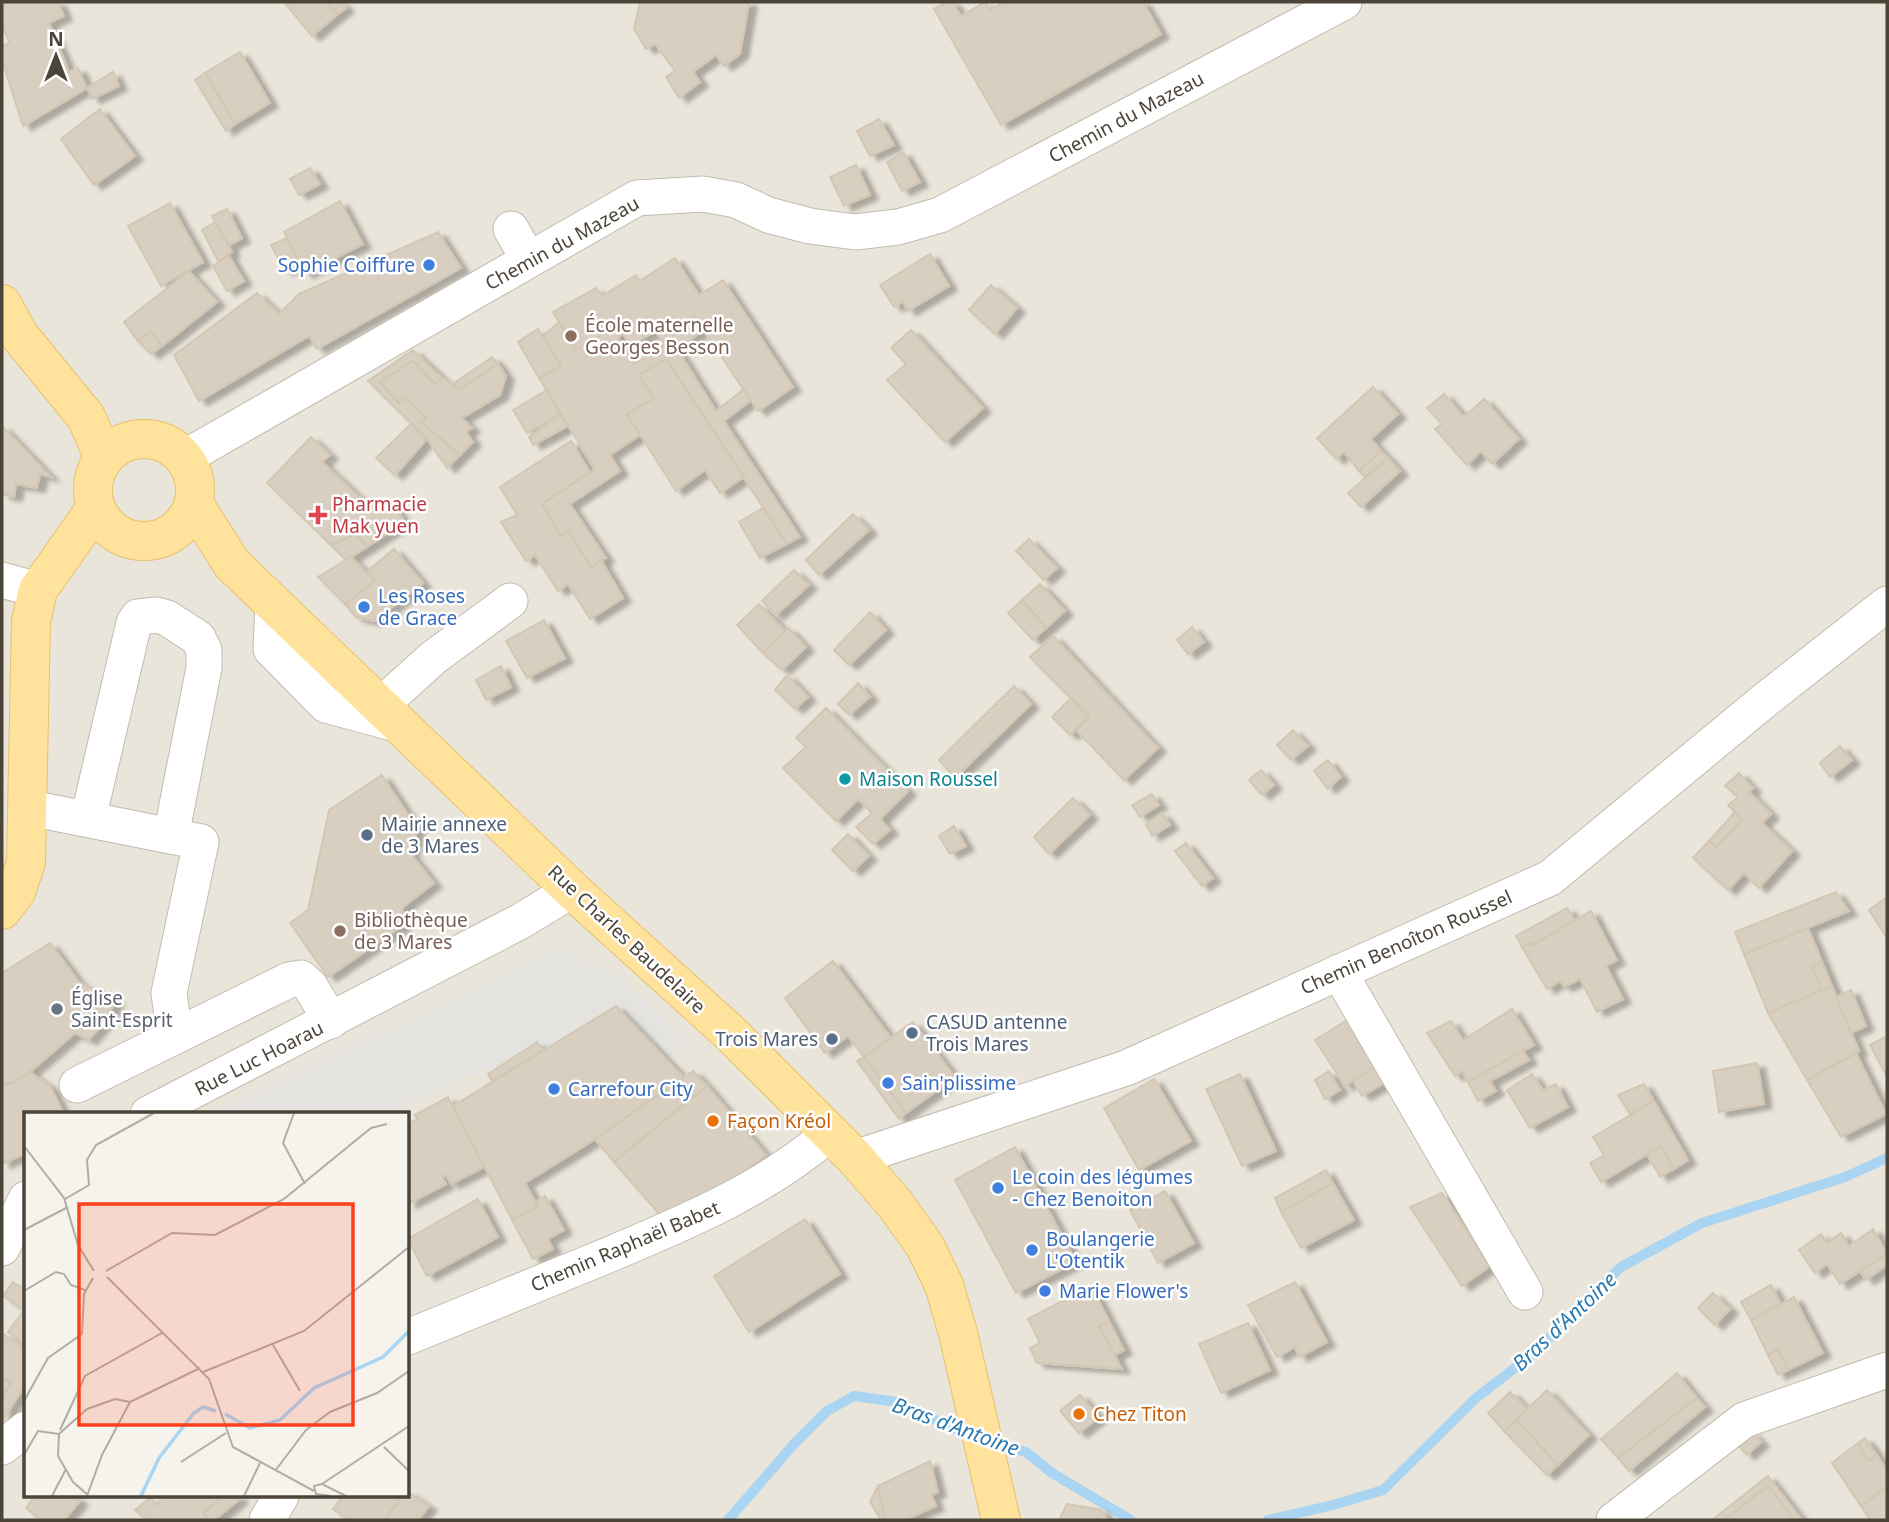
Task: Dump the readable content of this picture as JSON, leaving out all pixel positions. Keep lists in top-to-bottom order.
{
  "streets": {
    "main road": ["Rue Charles Baudelaire"],
    "street": [
      "Chemin du Mazeau",
      "Chemin Benoîton Roussel",
      "Rue Luc Hoarau",
      "Chemin Raphaël Babet"
    ]
  },
  "crossings": [
    ["Chemin du Mazeau", "Rue Charles Baudelaire"],
    ["Rue Charles Baudelaire", "Chemin Benoîton Roussel"],
    ["Rue Charles Baudelaire", "Rue Luc Hoarau"],
    ["Rue Charles Baudelaire", "Chemin Raphaël Babet"],
    ["Chemin Benoîton Roussel", "Chemin Raphaël Babet"]
  ],
  "water": ["Bras d'Antoine"],
  "places": {
    "other": [
      "Sophie Coiffure",
      "École maternelle Georges Besson",
      "Les Roses de Grace",
      "Maison Roussel",
      "Mairie annexe de 3 Mares",
      "Bibliothèque de 3 Mares",
      "Église Saint-Esprit",
      "CASUD antenne Trois Mares",
      "Trois Mares",
      "Sain'plissime",
      "Carrefour City",
      "Façon Kréol",
      "Le coin des légumes - Chez Benoiton",
      "Boulangerie L'Otentik",
      "Marie Flower's",
      "Chez Titon"
    ],
    "health": ["Pharmacie Mak yuen"]
  },
  "north": "top"
}
